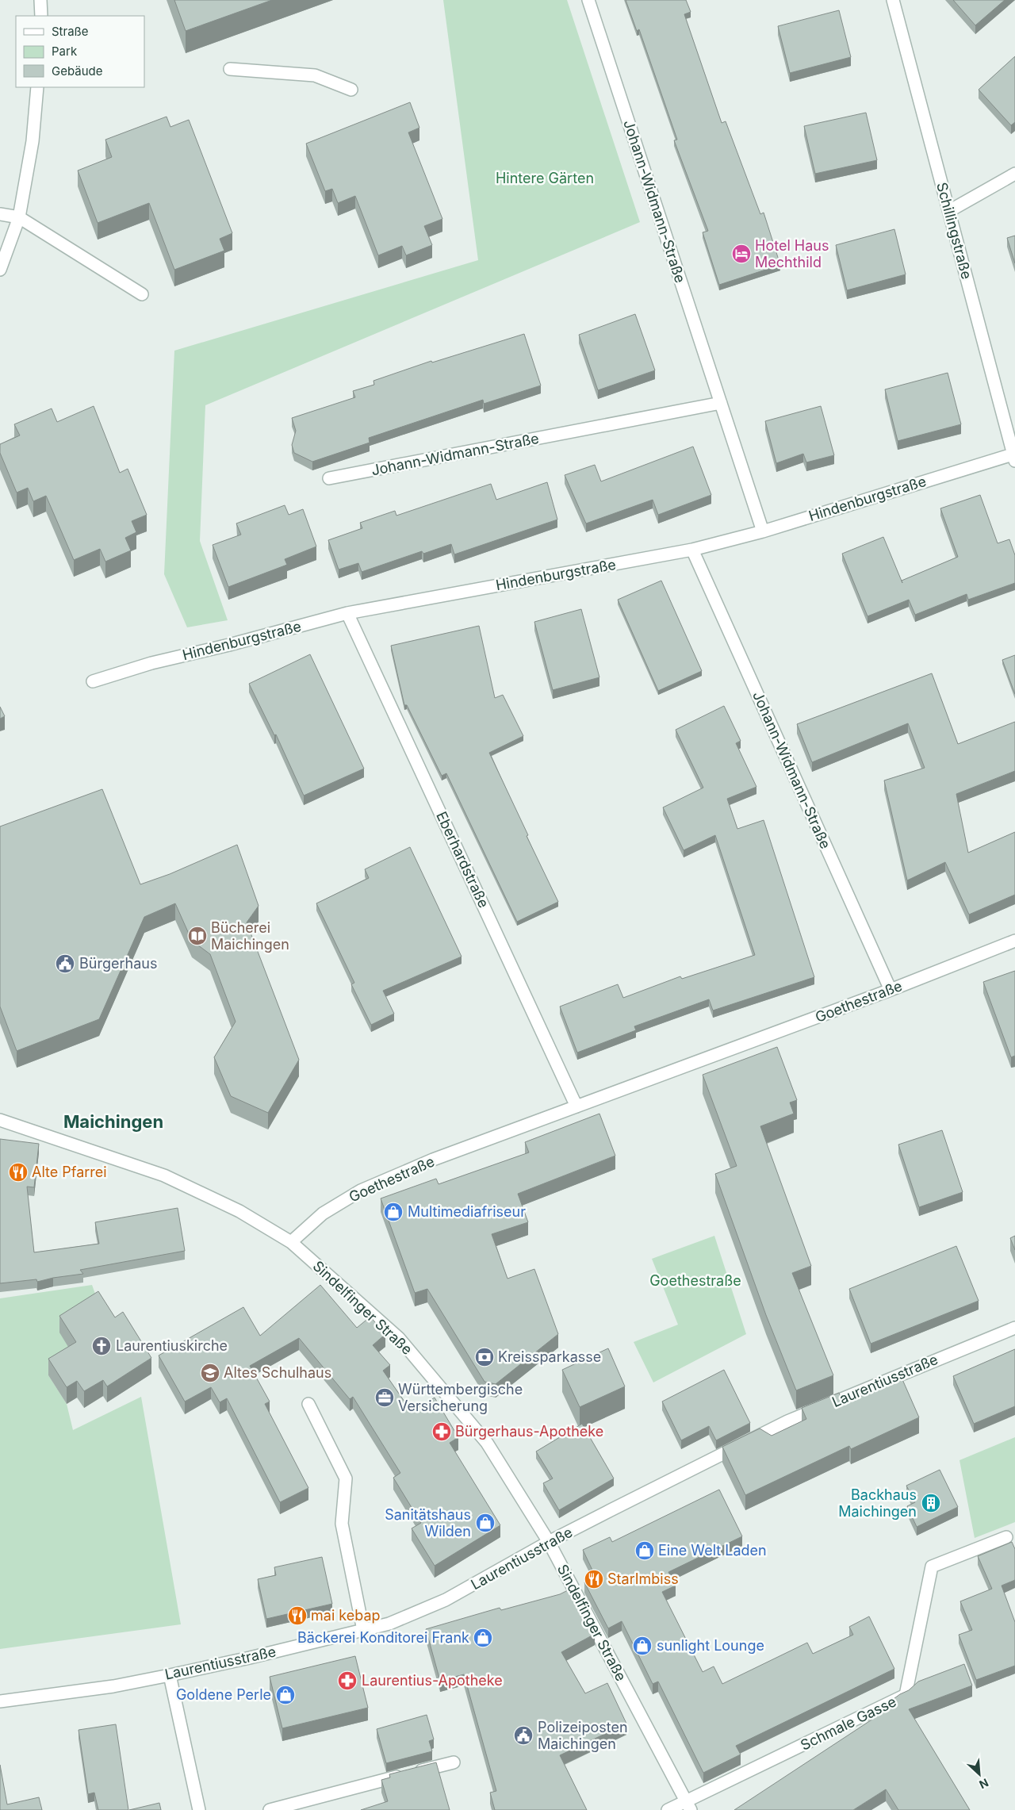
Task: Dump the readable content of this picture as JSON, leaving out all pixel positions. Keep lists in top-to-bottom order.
{
  "streets": {
    "street": [
      "Johann-Widmann-Straße",
      "Schillingstraße",
      "Hindenburgstraße",
      "Eberhardstraße",
      "Goethestraße",
      "Sindelfinger Straße",
      "Laurentiusstraße",
      "Schmale Gasse"
    ]
  },
  "crossings": [
    ["Johann-Widmann-Straße", "Hindenburgstraße"],
    ["Johann-Widmann-Straße", "Goethestraße"],
    ["Schillingstraße", "Hindenburgstraße"],
    ["Hindenburgstraße", "Eberhardstraße"],
    ["Eberhardstraße", "Goethestraße"],
    ["Goethestraße", "Sindelfinger Straße"],
    ["Sindelfinger Straße", "Laurentiusstraße"],
    ["Sindelfinger Straße", "Schmale Gasse"]
  ],
  "districts": ["Maichingen"],
  "parks": ["Hintere Gärten", "Goethestraße"],
  "places": {
    "hotel": ["Hotel Haus Mechthild"],
    "library": ["Bücherei Maichingen"],
    "public building": ["Bürgerhaus", "Polizeiposten Maichingen"],
    "restaurant": ["Alte Pfarrei", "StarImbiss", "mai kebap"],
    "shop": [
      "Multimediafriseur",
      "Sanitätshaus Wilden",
      "Eine Welt Laden",
      "Bäckerei Konditorei Frank",
      "sunlight Lounge",
      "Goldene Perle"
    ],
    "church": ["Laurentiuskirche"],
    "bank": ["Kreissparkasse"],
    "school or university": ["Altes Schulhaus"],
    "office": ["Württembergische Versicherung"],
    "pharmacy": ["Bürgerhaus-Apotheke", "Laurentius-Apotheke"],
    "building": ["Backhaus Maichingen"]
  },
  "legend": ["Straße", "Park", "Gebäude"],
  "north": "bottom right"
}
